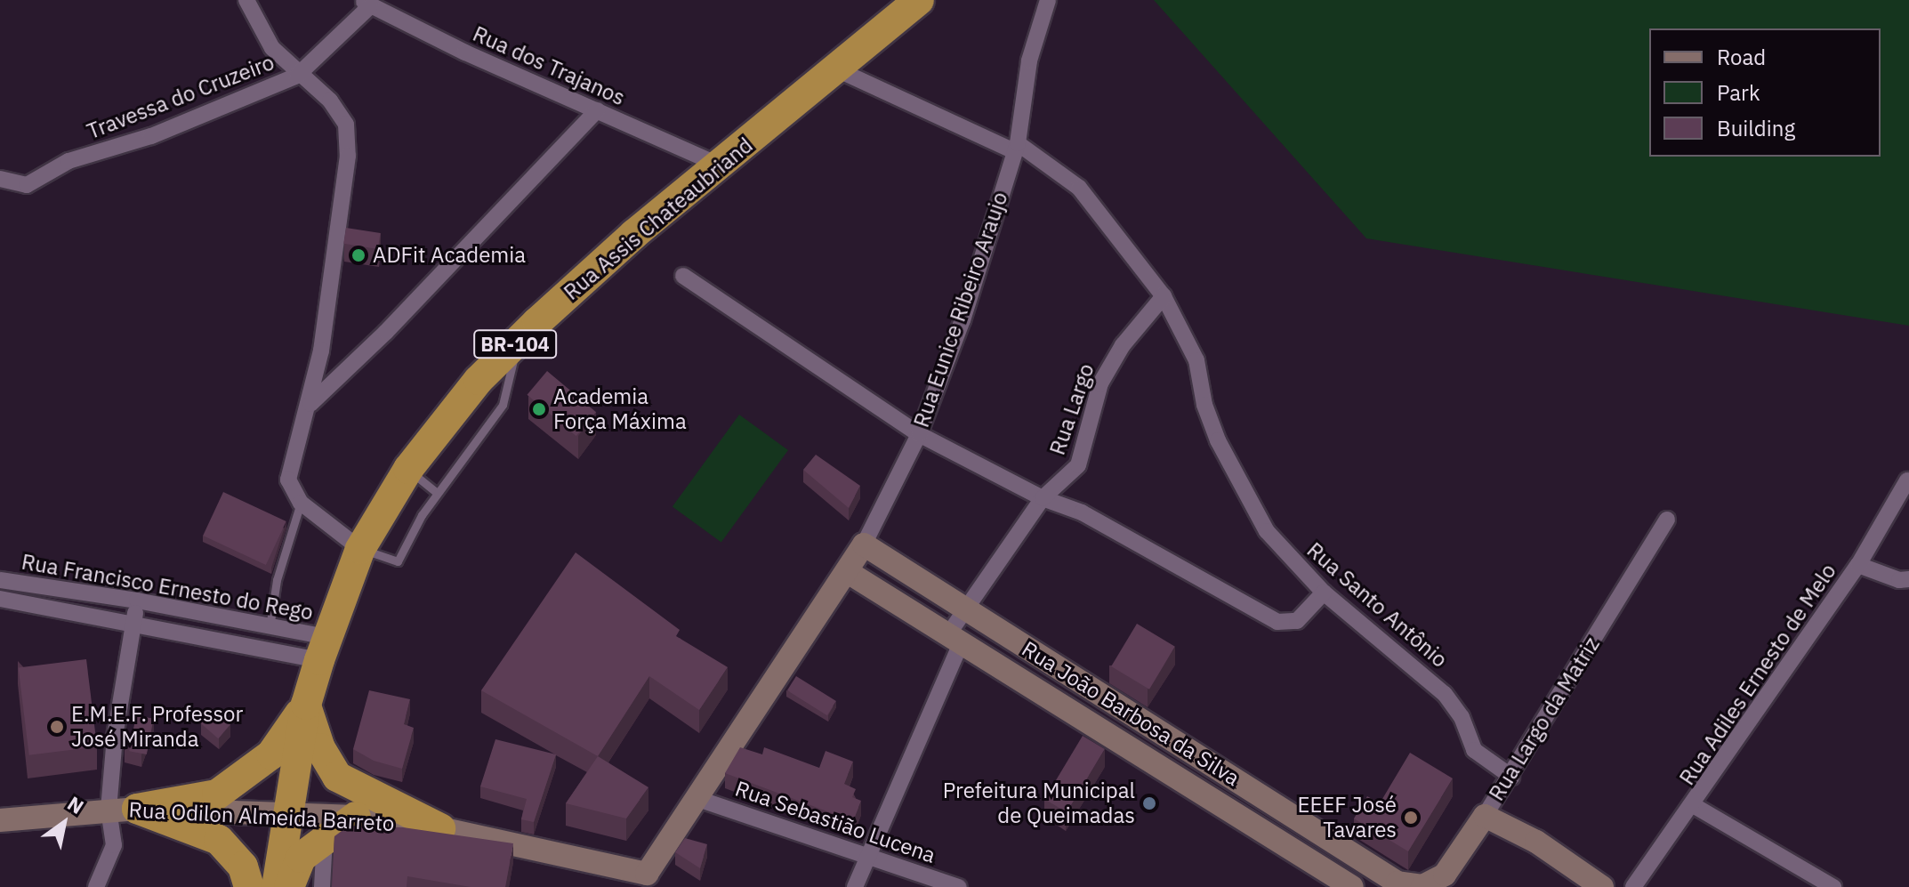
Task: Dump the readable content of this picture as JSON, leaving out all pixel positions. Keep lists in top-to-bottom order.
{
  "streets": {
    "highway": ["Rua Assis Chateaubriand", "BR-104"],
    "street": [
      "Rua dos Trajanos",
      "Travessa do Cruzeiro",
      "Rua Eunice Ribeiro Araujo",
      "Rua Largo",
      "Rua Francisco Ernesto do Rego",
      "Rua Santo Antônio",
      "Rua Adiles Ernesto de Melo",
      "Rua João Barbosa da Silva",
      "Rua Largo da Matriz",
      "Rua Odilon Almeida Barreto",
      "Rua Sebastião Lucena"
    ]
  },
  "crossings": [
    ["Rua dos Trajanos", "Travessa do Cruzeiro"],
    ["Rua dos Trajanos", "Rua Assis Chateaubriand"],
    ["Rua Assis Chateaubriand", "BR-104"],
    ["Rua Assis Chateaubriand", "Rua Francisco Ernesto do Rego"],
    ["Rua Assis Chateaubriand", "Rua Santo Antônio"],
    ["Rua Assis Chateaubriand", "Rua Odilon Almeida Barreto"],
    ["Rua Eunice Ribeiro Araujo", "Rua Santo Antônio"],
    ["Rua Eunice Ribeiro Araujo", "Rua João Barbosa da Silva"],
    ["Rua Eunice Ribeiro Araujo", "Rua Odilon Almeida Barreto"],
    ["Rua Eunice Ribeiro Araujo", "Rua Sebastião Lucena"],
    ["BR-104", "Rua Odilon Almeida Barreto"],
    ["Rua Largo", "Rua Santo Antônio"],
    ["Rua Largo", "Rua João Barbosa da Silva"],
    ["Rua Largo", "Rua Sebastião Lucena"],
    ["Rua Santo Antônio", "Rua Largo da Matriz"],
    ["Rua João Barbosa da Silva", "Rua Largo da Matriz"]
  ],
  "places": [
    "ADFit Academia",
    "Academia Força Máxima",
    "E.M.E.F. Professor José Miranda",
    "Prefeitura Municipal de Queimadas",
    "EEEF José Tavares"
  ],
  "legend": ["Road", "Park", "Building"],
  "north": "top right"
}
